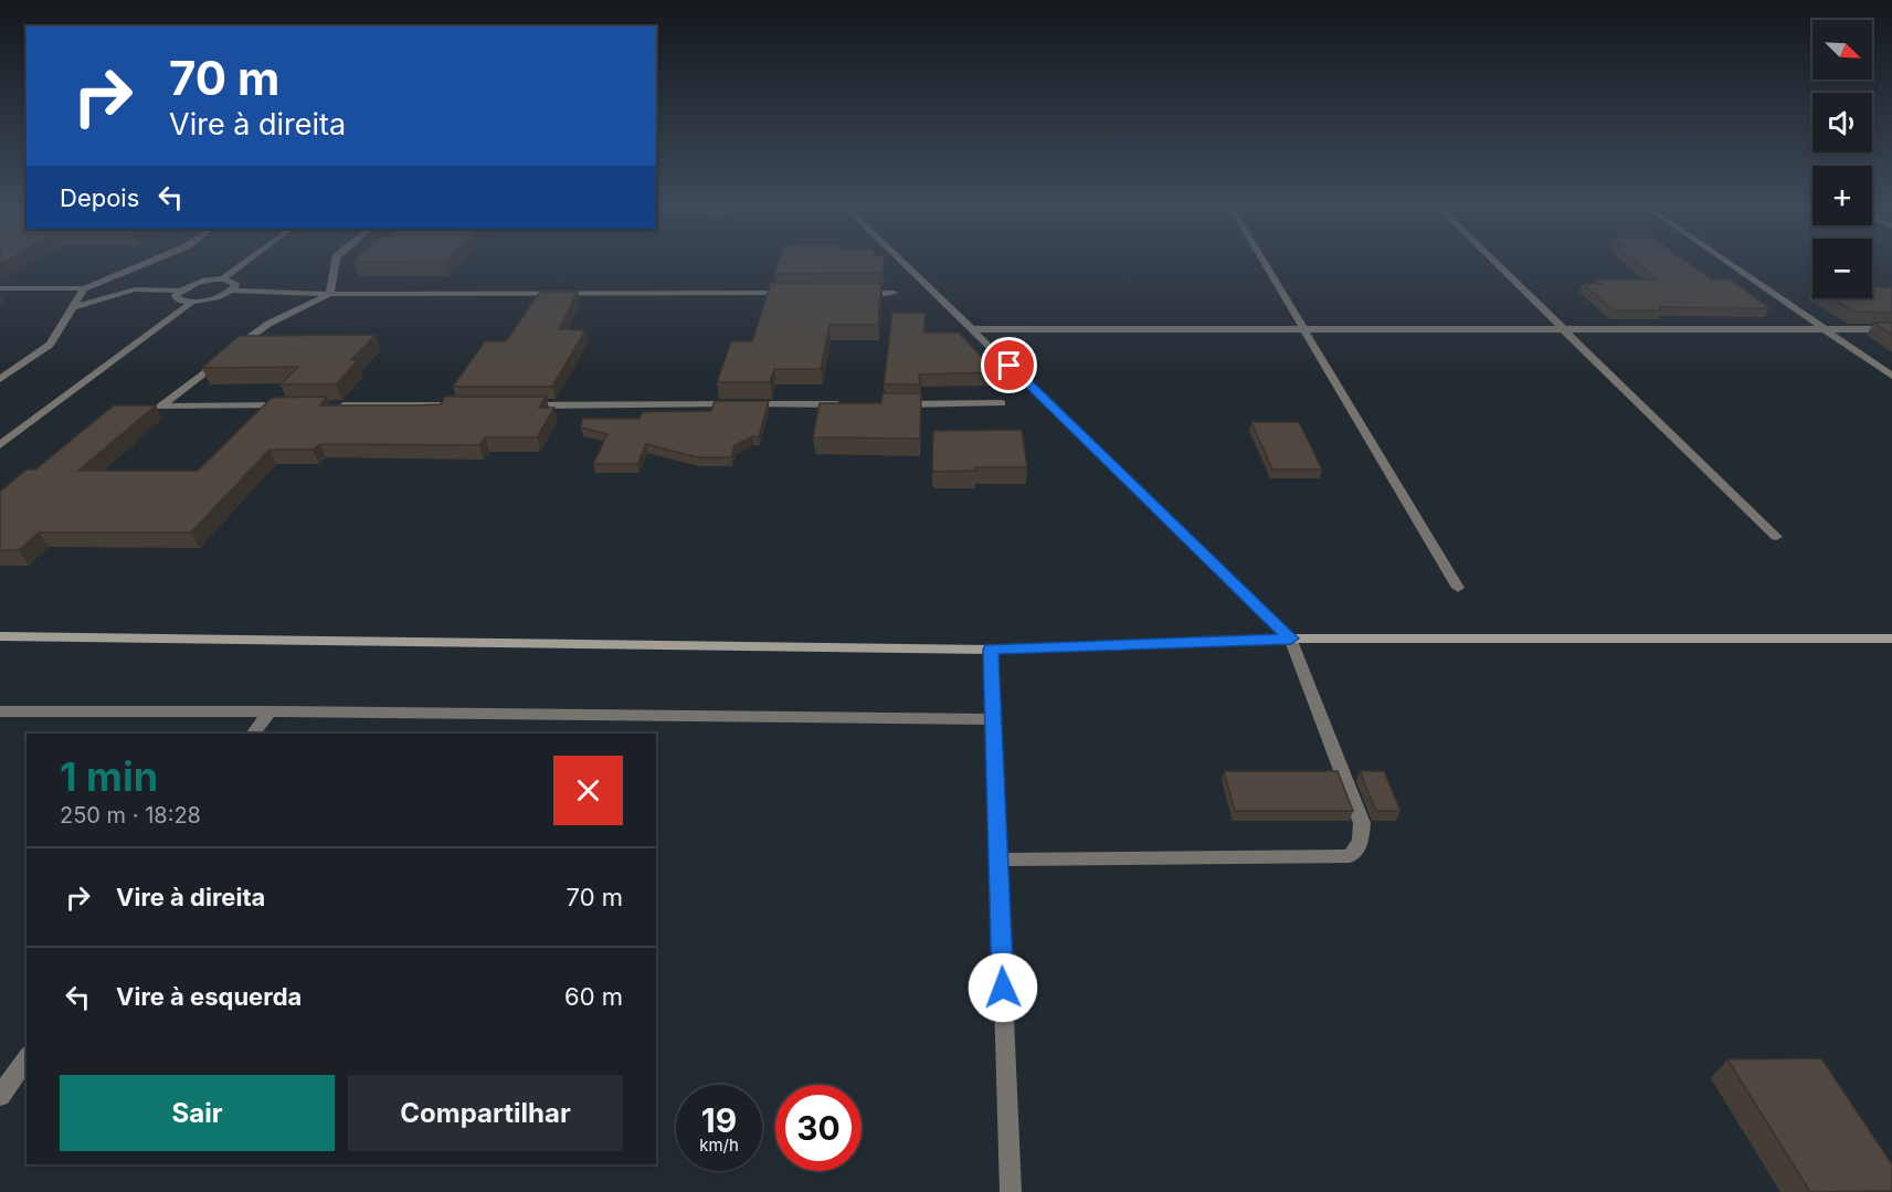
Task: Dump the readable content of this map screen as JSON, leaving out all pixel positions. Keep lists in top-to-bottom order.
{
  "north": "bottom right",
  "page": {
    "map_buttons": ["+", "−"],
    "turn": ["70 m", "Vire à direita"],
    "then": "Depois",
    "heading": ["1 min", "250 m · 18:28"],
    "list": [
      {
        "name": "Vire à direita",
        "value": "70 m"
      },
      {
        "name": "Vire à esquerda",
        "value": "60 m"
      }
    ],
    "buttons": ["Sair", "Compartilhar"],
    "speed": "19 km/h",
    "limit": "30"
  }
}
